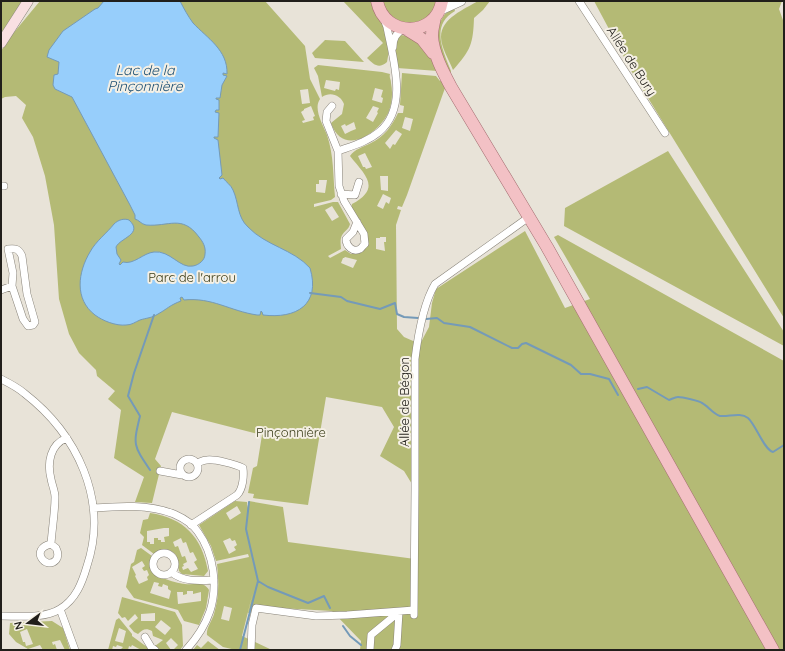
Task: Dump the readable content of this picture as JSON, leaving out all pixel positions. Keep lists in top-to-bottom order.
{
  "streets": {
    "street": ["Allée de Bury", "Allée de Bégon"]
  },
  "water": ["Lac de la Pinçonnière"],
  "parks": ["Parc de l'arrou", "Pinçonnière"],
  "north": "left"
}
